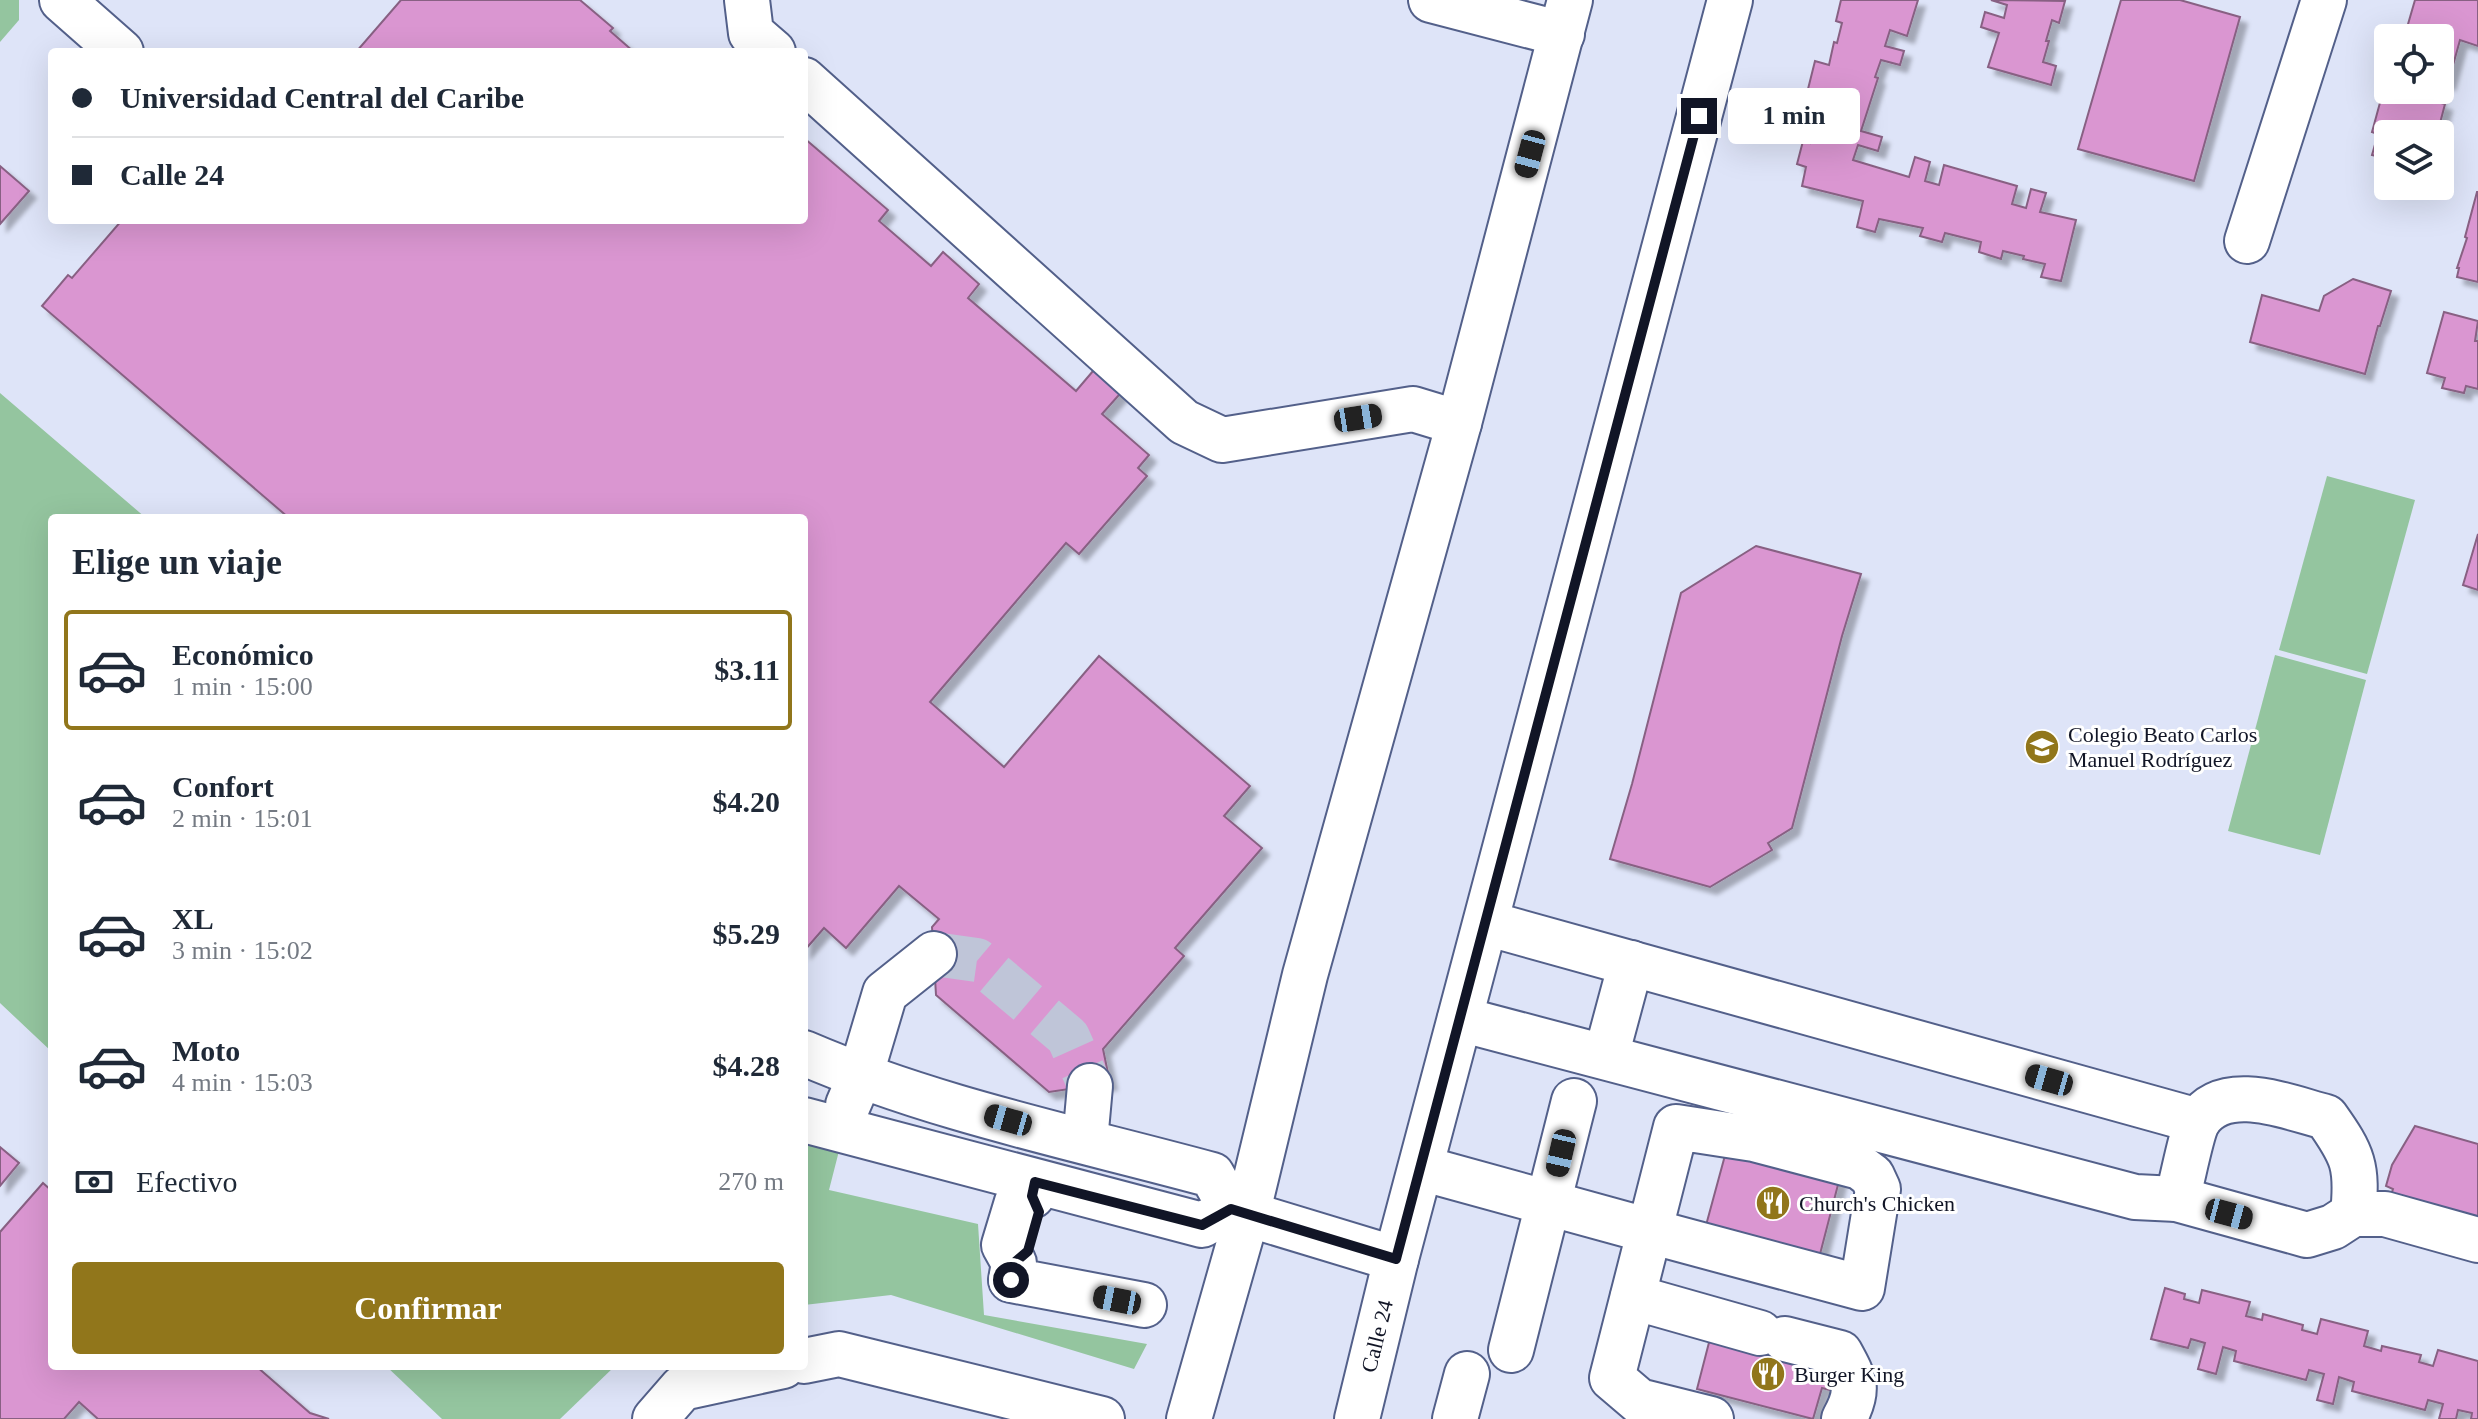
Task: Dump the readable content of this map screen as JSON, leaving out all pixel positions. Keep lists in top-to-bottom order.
{
  "streets": {
    "street": ["Calle 24"]
  },
  "places": {
    "school or university": ["Colegio Beato Carlos Manuel Rodríguez"],
    "restaurant": ["Church's Chicken", "Burger King"]
  },
  "page": {
    "banner": ["Universidad Central del Caribe", "Calle 24"],
    "bubble": "1 min",
    "heading": "Elige un viaje",
    "list": [
      {
        "name": "Económico",
        "note": "1 min · 15:00",
        "value": "$3.11"
      },
      {
        "name": "Confort",
        "note": "2 min · 15:01",
        "value": "$4.20"
      },
      {
        "name": "XL",
        "note": "3 min · 15:02",
        "value": "$5.29"
      },
      {
        "name": "Moto",
        "note": "4 min · 15:03",
        "value": "$4.28"
      }
    ],
    "pay": ["Efectivo", "270 m"],
    "buttons": "Confirmar"
  }
}
